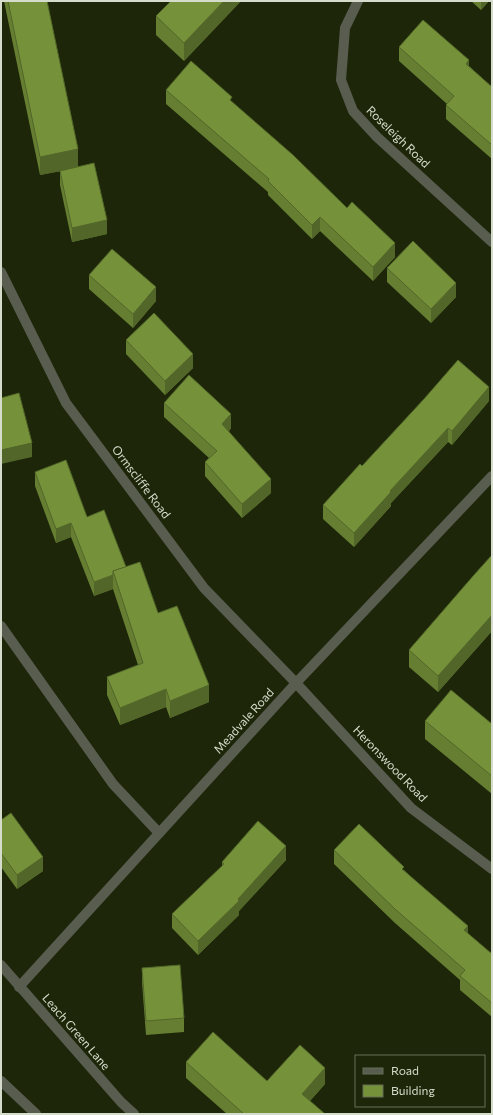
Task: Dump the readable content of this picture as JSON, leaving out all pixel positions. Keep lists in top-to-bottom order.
{
  "streets": {
    "street": [
      "Roseleigh Road",
      "Ormscliffe Road",
      "Meadvale Road",
      "Heronswood Road",
      "Leach Green Lane"
    ]
  },
  "crossings": [
    ["Ormscliffe Road", "Meadvale Road"],
    ["Ormscliffe Road", "Heronswood Road"],
    ["Meadvale Road", "Heronswood Road"],
    ["Meadvale Road", "Leach Green Lane"]
  ],
  "legend": ["Road", "Building"]
}
